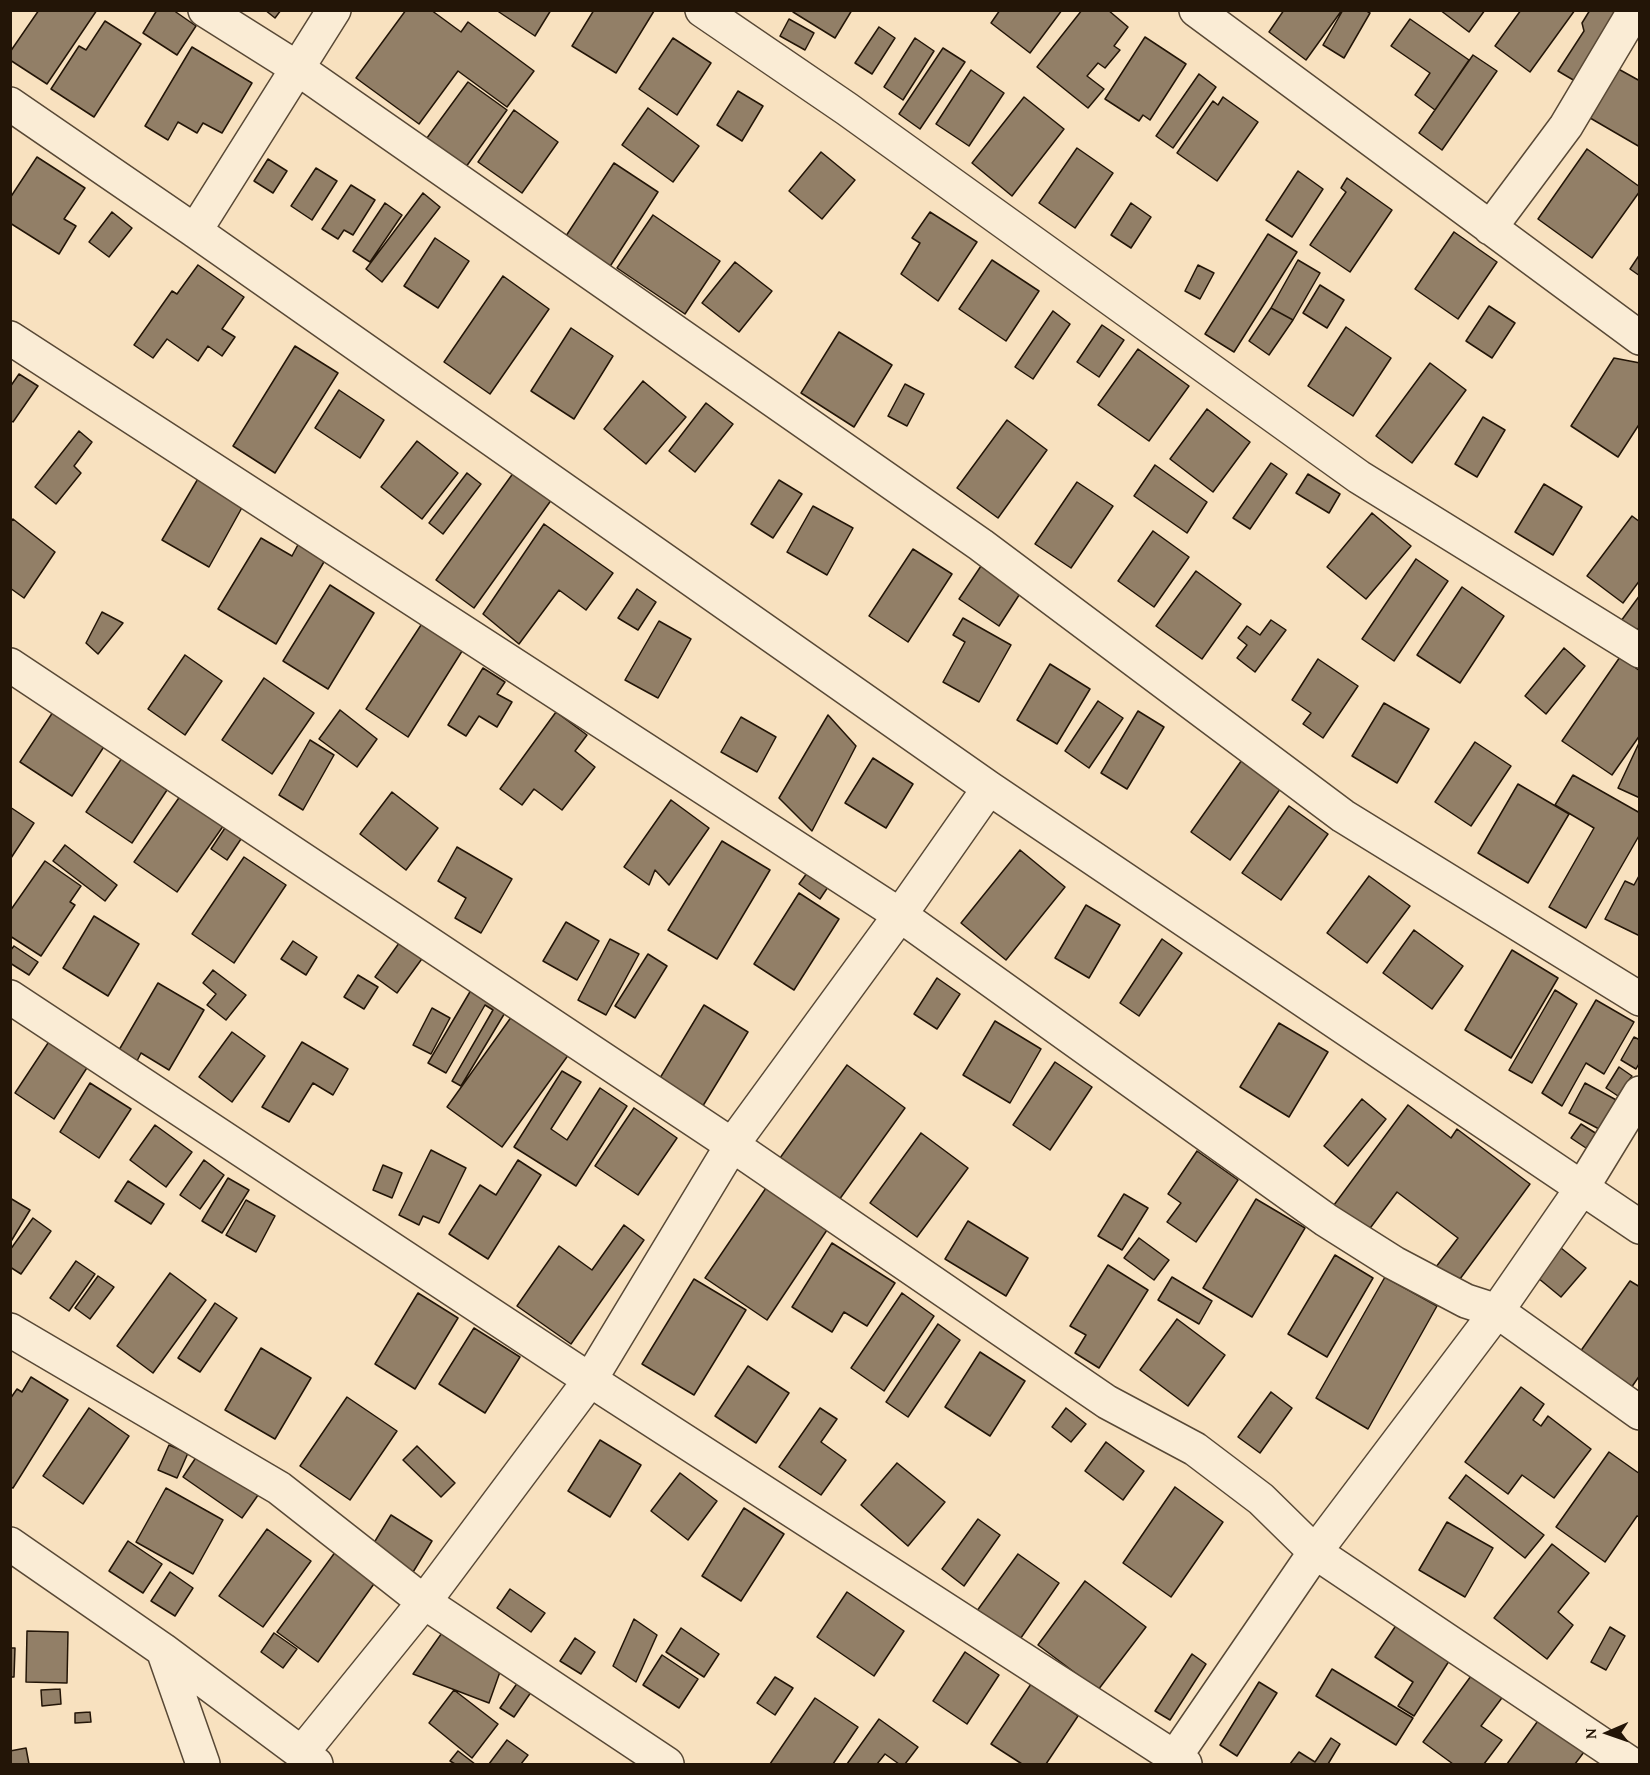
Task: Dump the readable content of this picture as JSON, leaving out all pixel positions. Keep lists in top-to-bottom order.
{
  "north": "left"
}
